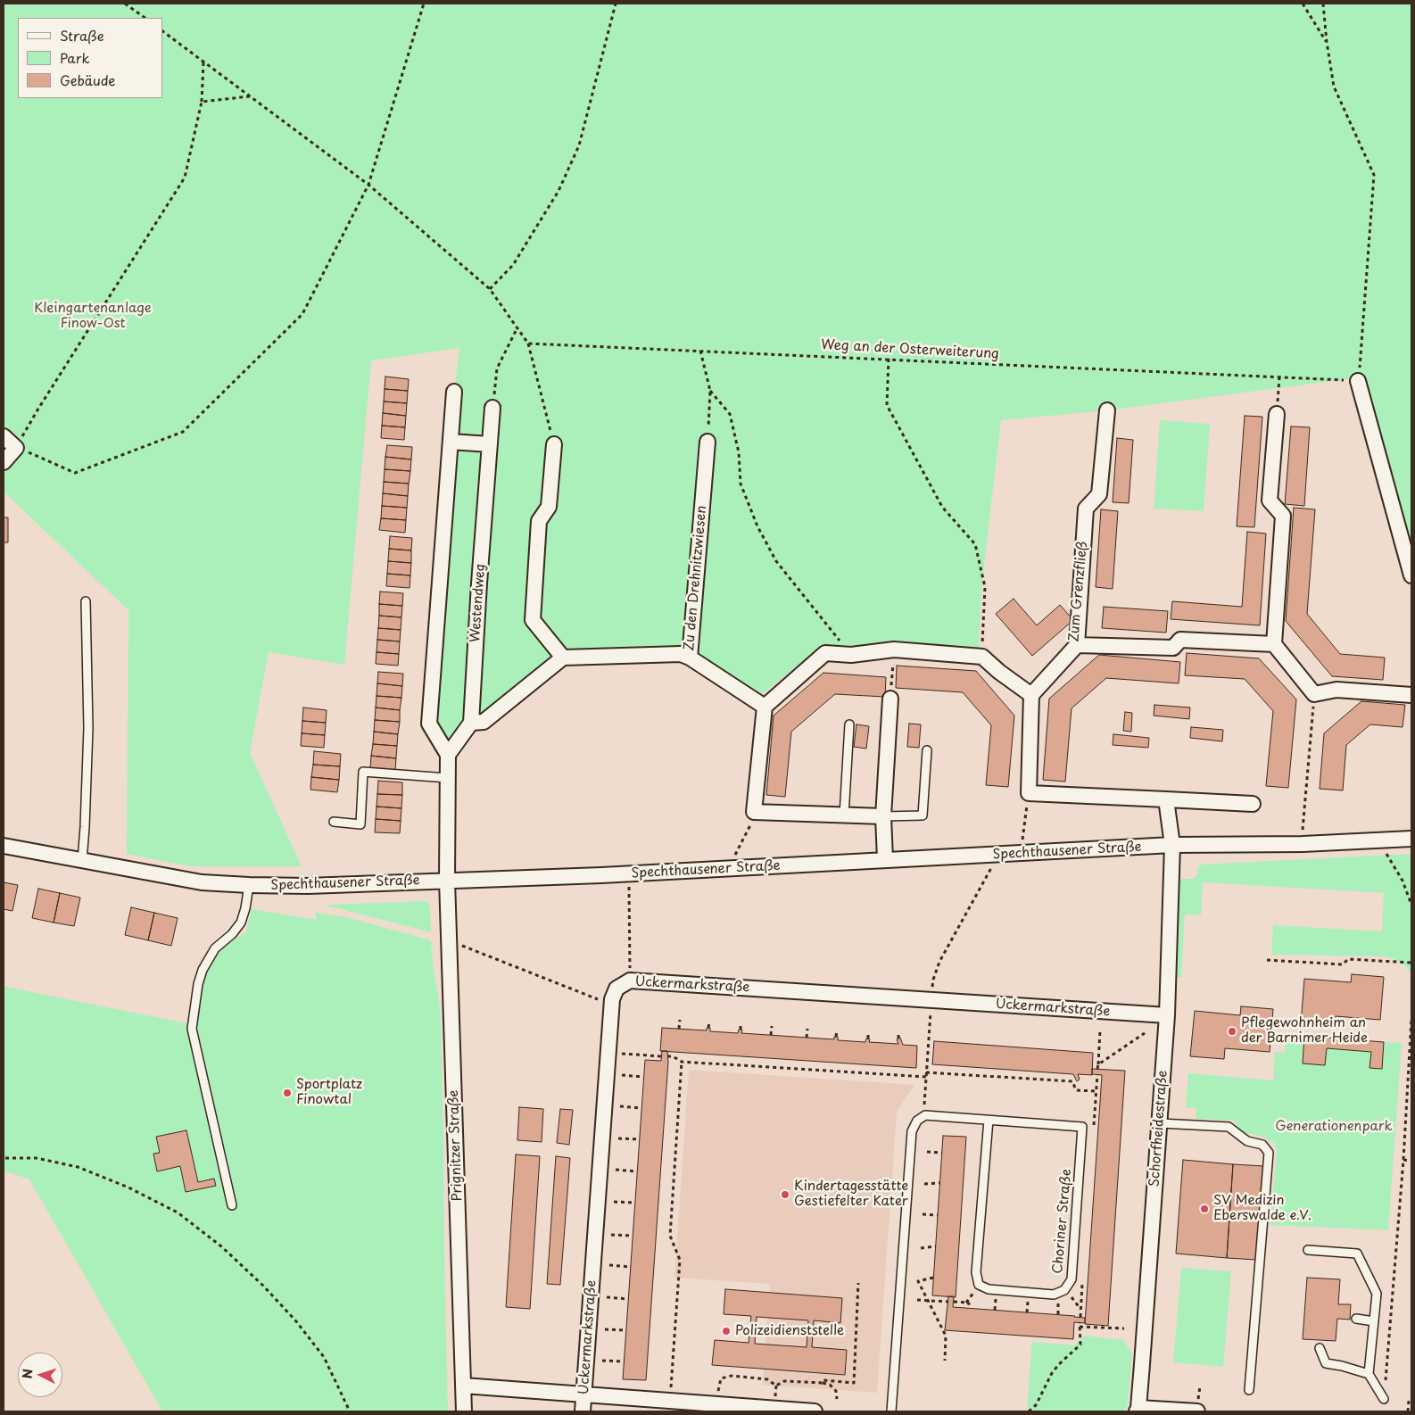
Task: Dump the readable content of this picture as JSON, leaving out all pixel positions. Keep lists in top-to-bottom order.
{
  "streets": {
    "street": [
      "Zu den Drehnitzwiesen",
      "Zum Grenzfließ",
      "Westendweg",
      "Spechthausener Straße",
      "Uckermarkstraße",
      "Schorfheidestraße",
      "Prignitzer Straße"
    ],
    "lane": ["Choriner Straße"],
    "path": ["Weg an der Osterweiterung"]
  },
  "crossings": [
    ["Spechthausener Straße", "Schorfheidestraße"],
    ["Spechthausener Straße", "Prignitzer Straße"],
    ["Uckermarkstraße", "Schorfheidestraße"]
  ],
  "parks": ["Kleingartenanlage Finow-Ost", "Generationenpark"],
  "places": [
    "Pflegewohnheim an der Barnimer Heide",
    "Sportplatz Finowtal",
    "Kindertagesstätte Gestiefelter Kater",
    "SV Medizin Eberswalde e.V.",
    "Polizeidienststelle"
  ],
  "legend": ["Straße", "Park", "Gebäude"],
  "north": "left"
}
